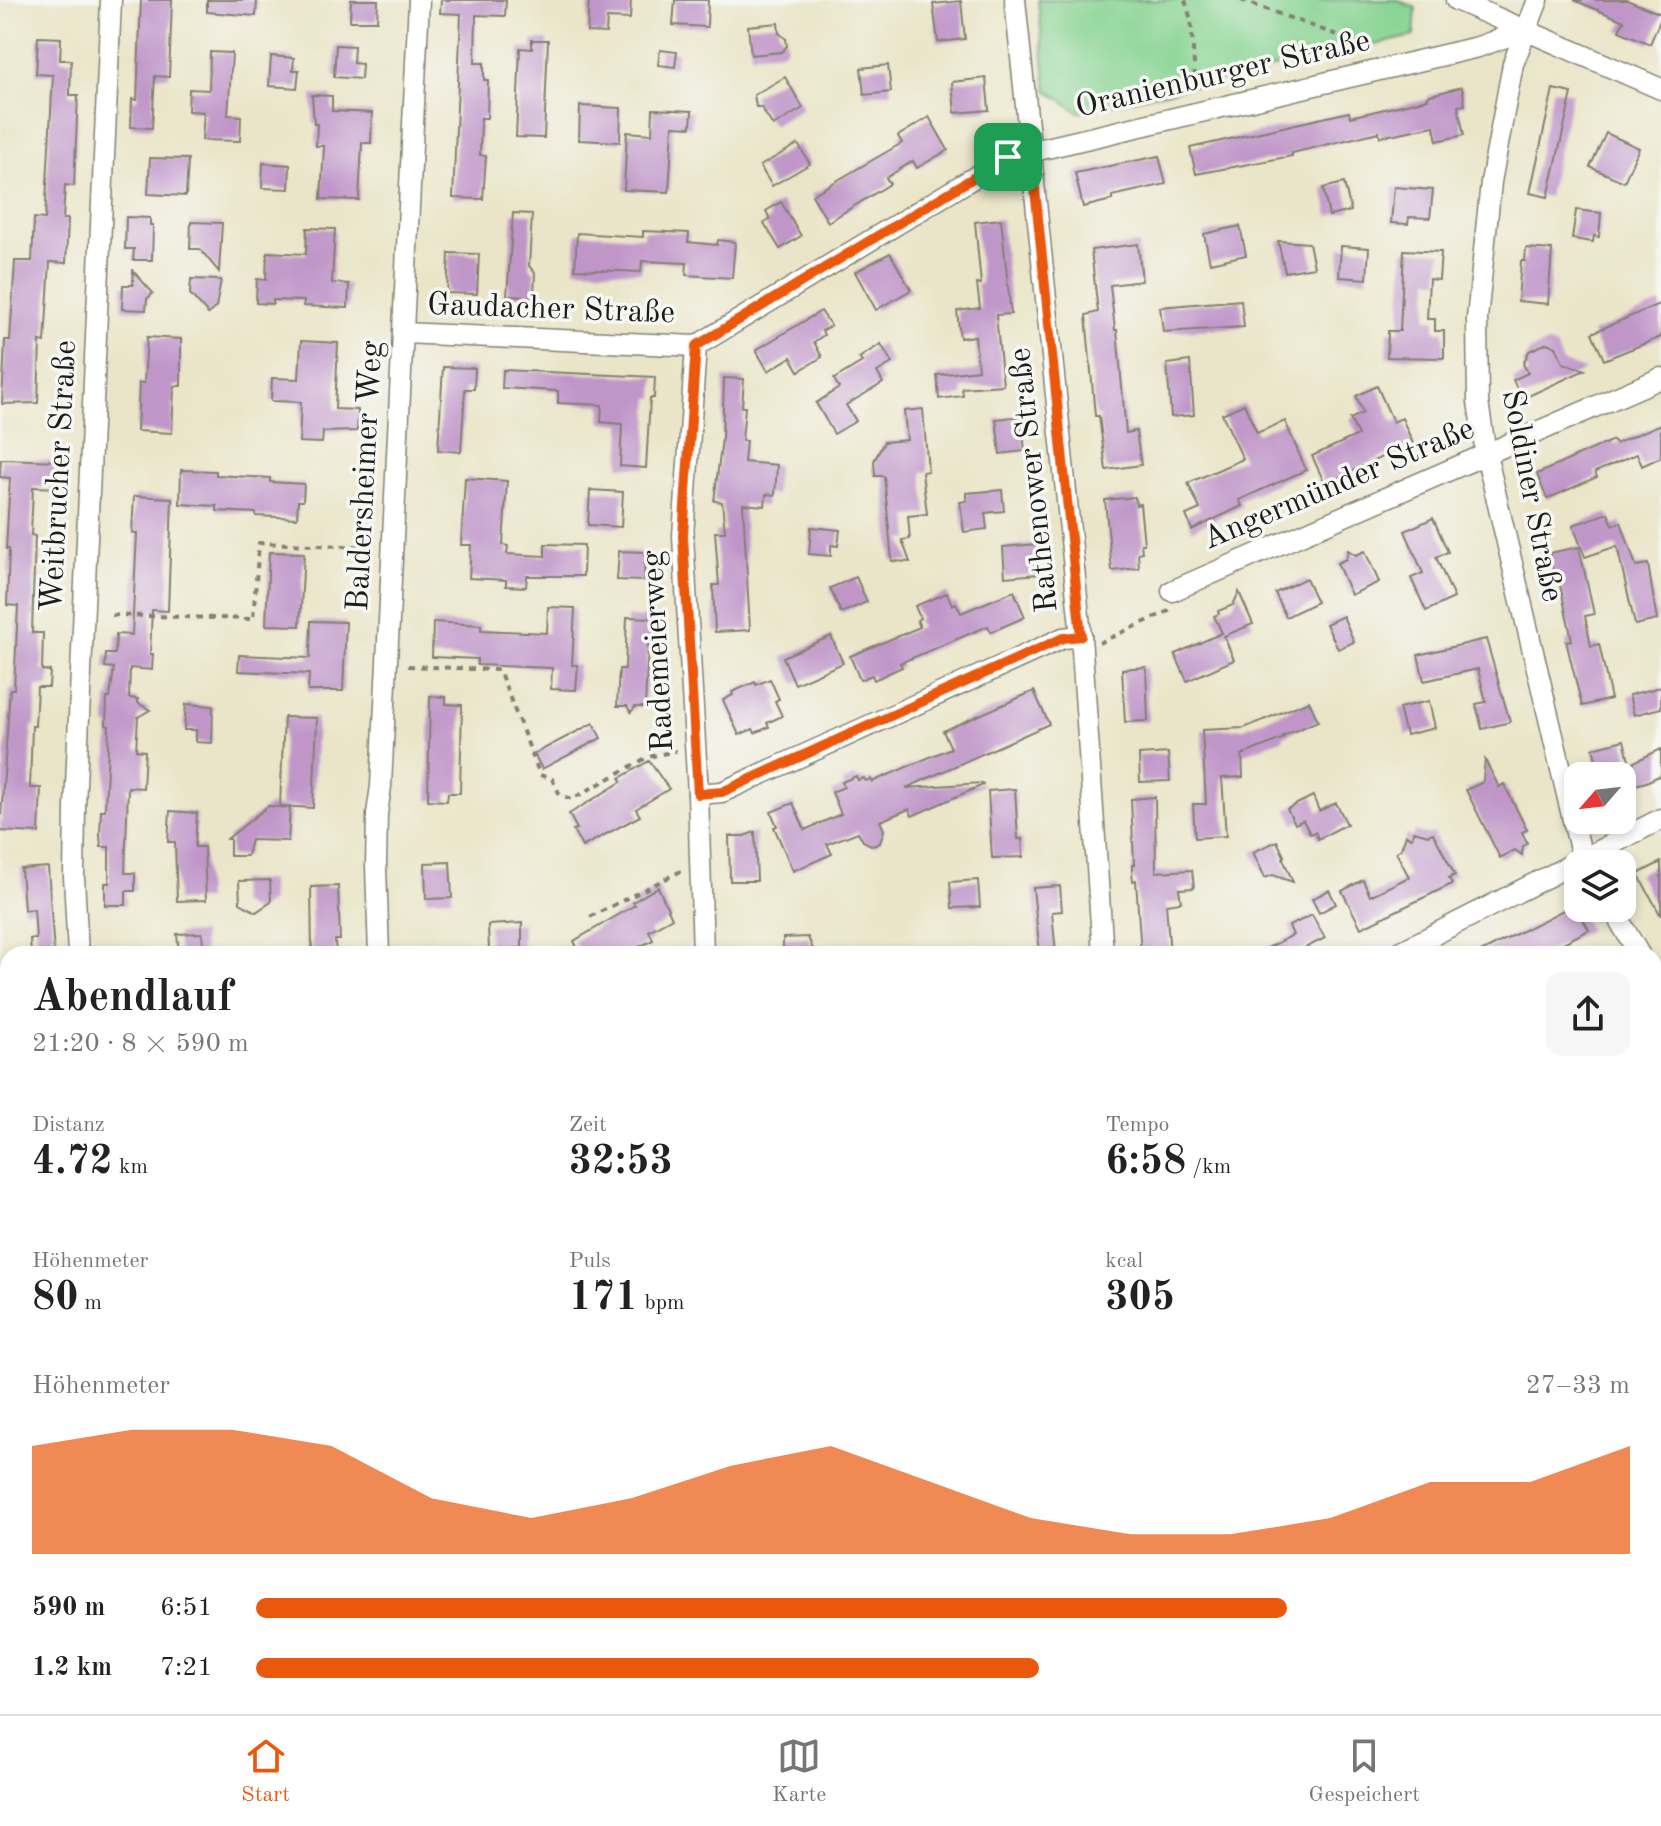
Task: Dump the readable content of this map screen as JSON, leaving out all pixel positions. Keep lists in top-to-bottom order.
{
  "streets": {
    "street": [
      "Oranienburger Straße",
      "Gaudacher Straße",
      "Weitbrucher Straße",
      "Baldersheimer Weg",
      "Rathenower Straße",
      "Angermünder Straße",
      "Soldiner Straße",
      "Rademeierweg"
    ]
  },
  "crossings": [
    ["Oranienburger Straße", "Gaudacher Straße"],
    ["Oranienburger Straße", "Rathenower Straße"],
    ["Oranienburger Straße", "Soldiner Straße"],
    ["Oranienburger Straße", "Rademeierweg"],
    ["Gaudacher Straße", "Baldersheimer Weg"],
    ["Gaudacher Straße", "Rademeierweg"],
    ["Angermünder Straße", "Soldiner Straße"]
  ],
  "north": "bottom left",
  "page": {
    "heading": ["Abendlauf", "21:20 · 8 × 590 m"],
    "stats": [
      ["Distanz", "4.72 km"],
      ["Zeit", "32:53"],
      ["Tempo", "6:58 /km"],
      ["Höhenmeter", "80 m"],
      ["Puls", "171 bpm"],
      ["kcal", "305"]
    ],
    "chart": ["Höhenmeter", "27–33 m"],
    "list": [
      {
        "name": "590 m",
        "note": "6:51"
      },
      {
        "name": "1.2 km",
        "note": "7:21"
      }
    ],
    "tabs": ["Start", "Karte", "Gespeichert"]
  }
}
